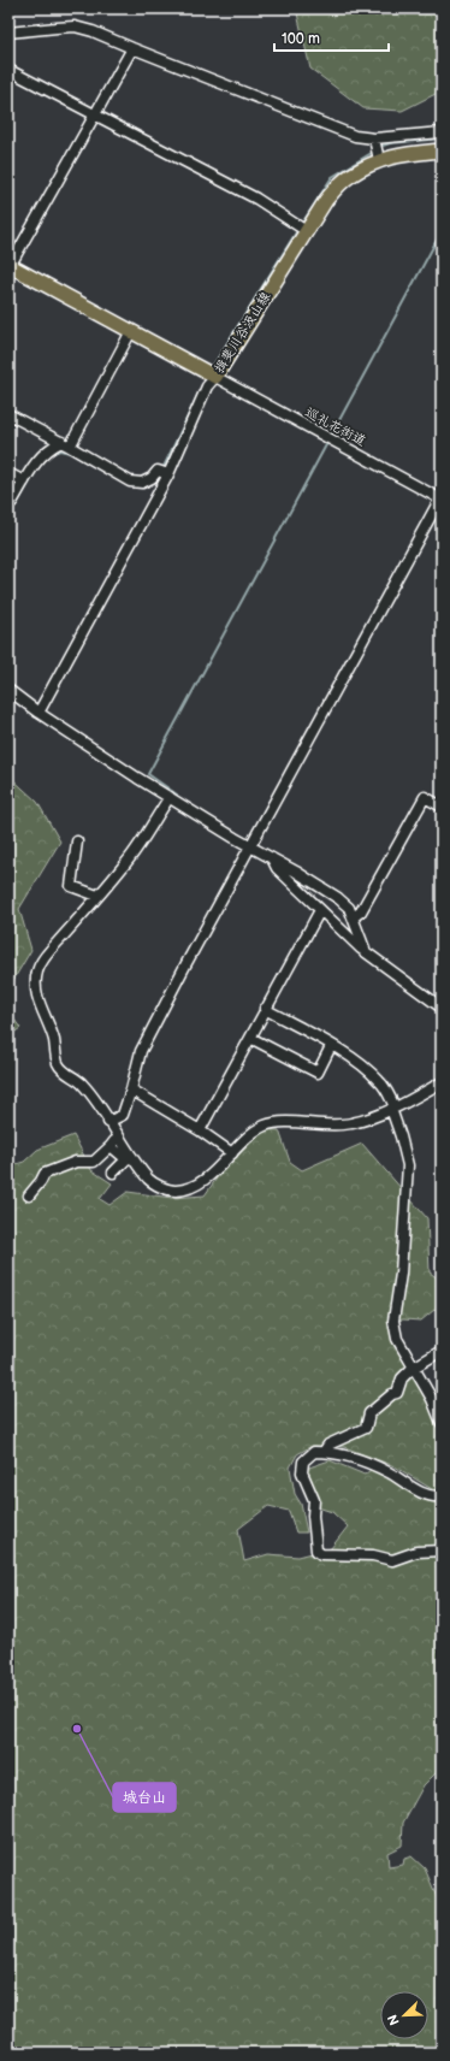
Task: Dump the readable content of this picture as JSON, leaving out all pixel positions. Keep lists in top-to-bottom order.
{
  "streets": {
    "main road": ["揖斐川谷汲山線"],
    "street": ["巡礼花街道"]
  },
  "crossings": [
    ["揖斐川谷汲山線", "巡礼花街道"]
  ],
  "places": ["城台山"],
  "scale_bar": "100 m",
  "north": "bottom left"
}
